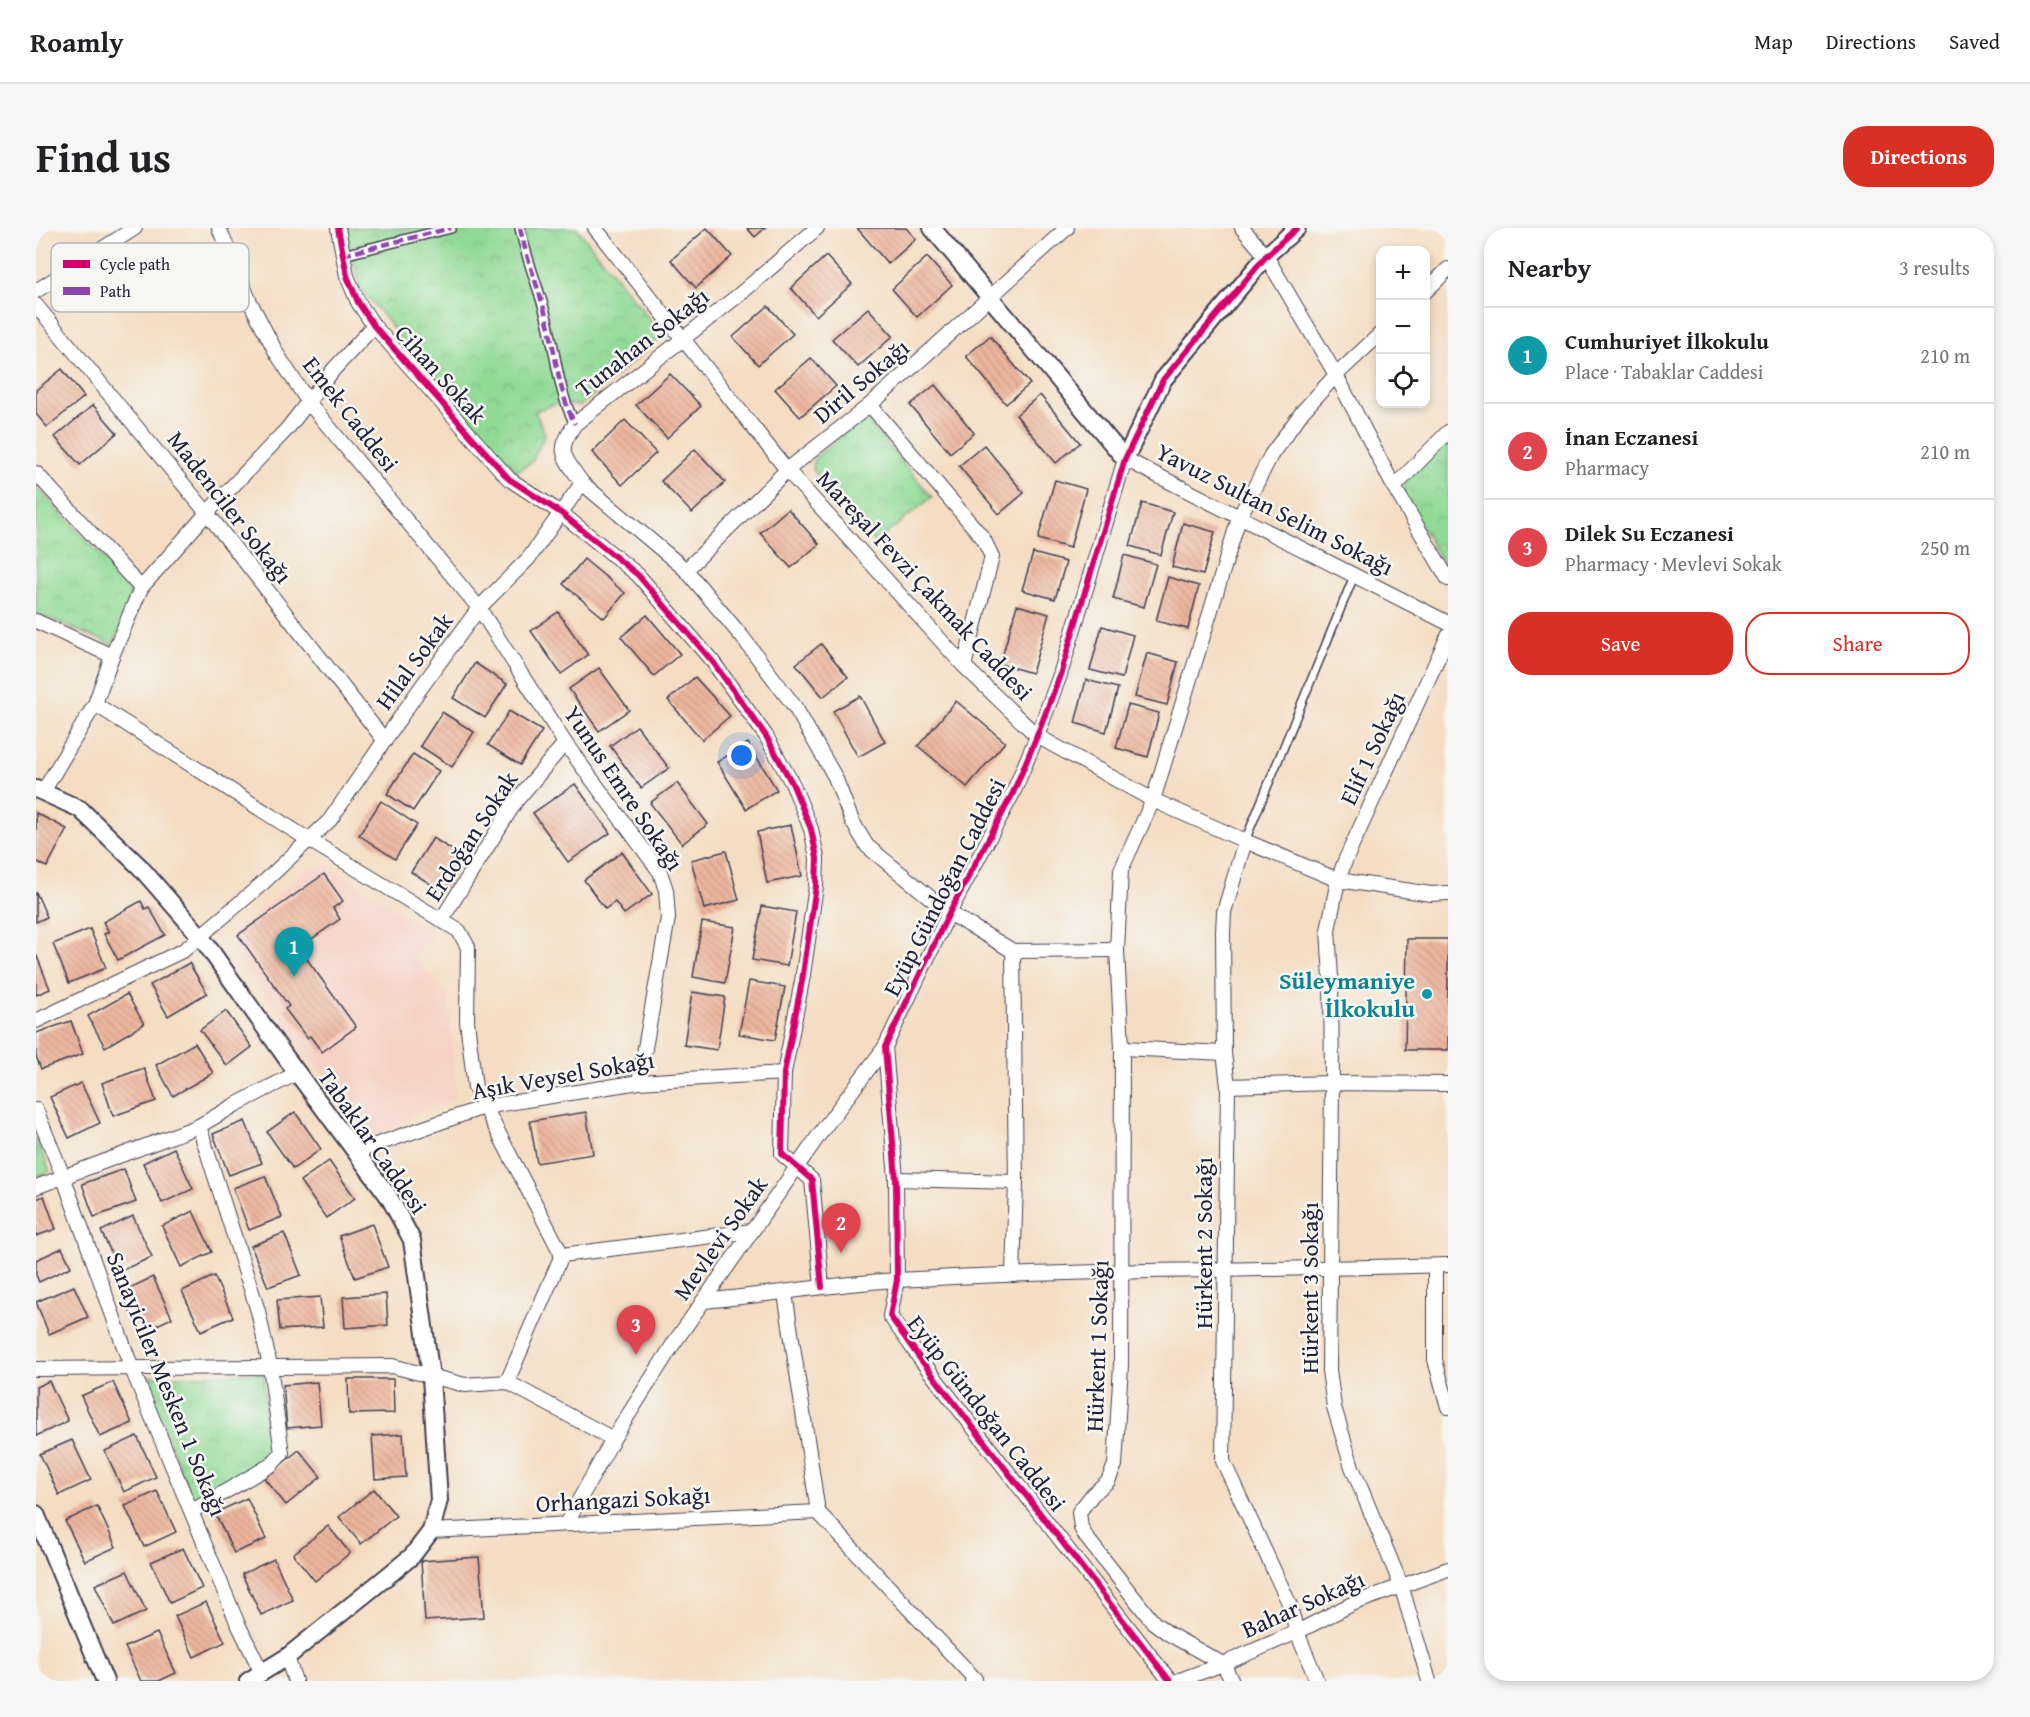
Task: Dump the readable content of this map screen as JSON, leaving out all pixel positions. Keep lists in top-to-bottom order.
{
  "streets": {
    "street": [
      "Tunahan Sokağı",
      "Cihan Sokak",
      "Diril Sokağı",
      "Emek Caddesi",
      "Madenciler Sokağı",
      "Yavuz Sultan Selim Sokağı",
      "Mareşal Fevzi Çakmak Caddesi",
      "Hilal Sokak",
      "Elif 1 Sokağı",
      "Yunus Emre Sokağı",
      "Erdoğan Sokak",
      "Eyüp Gündoğan Caddesi",
      "Aşık Veysel Sokağı",
      "Tabaklar Caddesi",
      "Mevlevi Sokak",
      "Hürkent 2 Sokağı",
      "Hürkent 3 Sokağı",
      "Hürkent 1 Sokağı",
      "Sanayiciler Mesken 1 Sokağı",
      "Orhangazi Sokağı",
      "Bahar Sokağı"
    ]
  },
  "crossings": [
    ["Tunahan Sokağı", "Mareşal Fevzi Çakmak Caddesi"],
    ["Cihan Sokak", "Hilal Sokak"],
    ["Cihan Sokak", "Aşık Veysel Sokağı"],
    ["Cihan Sokak", "Mevlevi Sokak"],
    ["Diril Sokağı", "Yavuz Sultan Selim Sokağı"],
    ["Diril Sokağı", "Mareşal Fevzi Çakmak Caddesi"],
    ["Emek Caddesi", "Hilal Sokak"],
    ["Emek Caddesi", "Yunus Emre Sokağı"],
    ["Madenciler Sokağı", "Hilal Sokak"],
    ["Yavuz Sultan Selim Sokağı", "Eyüp Gündoğan Caddesi"],
    ["Yavuz Sultan Selim Sokağı", "Hürkent 1 Sokağı"],
    ["Mareşal Fevzi Çakmak Caddesi", "Elif 1 Sokağı"],
    ["Mareşal Fevzi Çakmak Caddesi", "Eyüp Gündoğan Caddesi"],
    ["Mareşal Fevzi Çakmak Caddesi", "Hürkent 2 Sokağı"],
    ["Mareşal Fevzi Çakmak Caddesi", "Hürkent 3 Sokağı"],
    ["Mareşal Fevzi Çakmak Caddesi", "Hürkent 1 Sokağı"],
    ["Hilal Sokak", "Yunus Emre Sokağı"],
    ["Hilal Sokak", "Tabaklar Caddesi"],
    ["Elif 1 Sokağı", "Hürkent 3 Sokağı"],
    ["Yunus Emre Sokağı", "Erdoğan Sokak"],
    ["Yunus Emre Sokağı", "Aşık Veysel Sokağı"],
    ["Erdoğan Sokak", "Aşık Veysel Sokağı"],
    ["Eyüp Gündoğan Caddesi", "Mevlevi Sokak"],
    ["Aşık Veysel Sokağı", "Tabaklar Caddesi"],
    ["Tabaklar Caddesi", "Sanayiciler Mesken 1 Sokağı"],
    ["Tabaklar Caddesi", "Orhangazi Sokağı"],
    ["Mevlevi Sokak", "Orhangazi Sokağı"],
    ["Hürkent 2 Sokağı", "Bahar Sokağı"],
    ["Hürkent 3 Sokağı", "Bahar Sokağı"],
    ["Hürkent 1 Sokağı", "Bahar Sokağı"]
  ],
  "places": ["Süleymaniye İlkokulu"],
  "legend": ["Cycle path", "Path"],
  "page": {
    "header": "Roamly",
    "nav": ["Map", "Directions", "Saved"],
    "title": "Find us",
    "buttons": [
      "Directions",
      ["Save", "Share"]
    ],
    "heading": ["Nearby", "3 results"],
    "map_buttons": ["+", "−"],
    "list": [
      {
        "mark": "1",
        "name": "Cumhuriyet İlkokulu",
        "note": "Place · Tabaklar Caddesi",
        "value": "210 m"
      },
      {
        "mark": "2",
        "name": "İnan Eczanesi",
        "note": "Pharmacy",
        "value": "210 m"
      },
      {
        "mark": "3",
        "name": "Dilek Su Eczanesi",
        "note": "Pharmacy · Mevlevi Sokak",
        "value": "250 m"
      }
    ],
    "pins": ["1", "2", "3"]
  }
}
